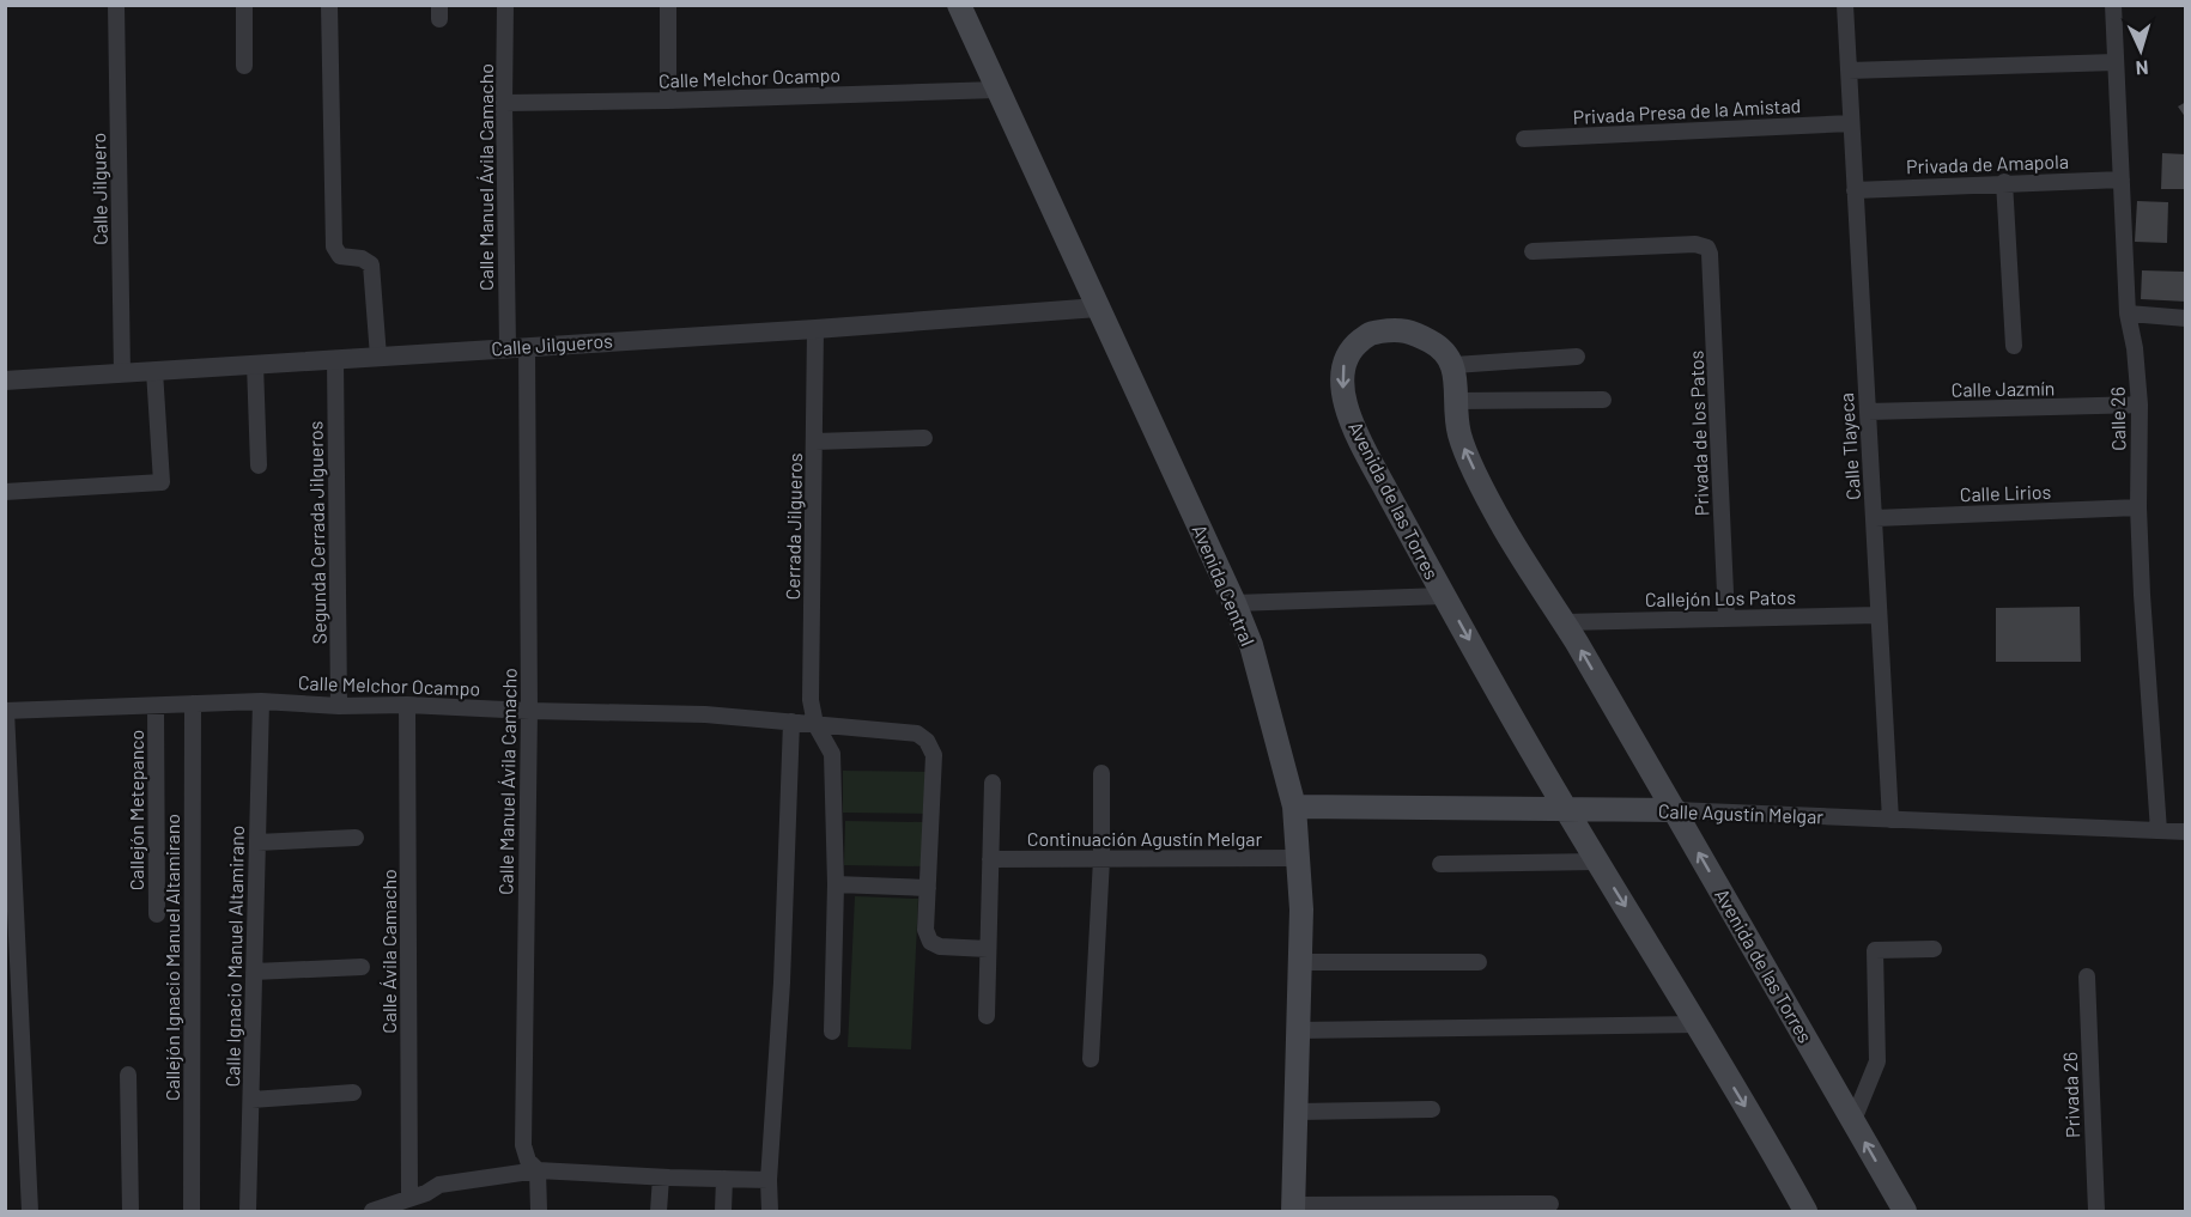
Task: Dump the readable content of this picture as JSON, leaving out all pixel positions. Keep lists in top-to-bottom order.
{
  "streets": {
    "main road": ["Avenida de las Torres", "Avenida Central", "Calle Agustín Melgar"],
    "street": [
      "Calle Melchor Ocampo",
      "Privada Presa de la Amistad",
      "Privada de Amapola",
      "Calle Manuel Ávila Camacho",
      "Calle Jilguero",
      "Calle Jilgueros",
      "Calle Jazmín",
      "Calle 26",
      "Privada de los Patos",
      "Calle Tlayeca",
      "Calle Lirios",
      "Cerrada Jilgueros",
      "Segunda Cerrada Jilgueros",
      "Callejón Los Patos",
      "Callejón Metepanco",
      "Continuación Agustín Melgar",
      "Calle Ávila Camacho",
      "Calle Ignacio Manuel Altamirano",
      "Callejón Ignacio Manuel Altamirano",
      "Privada 26"
    ]
  },
  "crossings": [
    ["Calle Melchor Ocampo", "Calle Manuel Ávila Camacho"],
    ["Calle Melchor Ocampo", "Cerrada Jilgueros"],
    ["Calle Melchor Ocampo", "Segunda Cerrada Jilgueros"],
    ["Calle Melchor Ocampo", "Avenida Central"],
    ["Calle Melchor Ocampo", "Callejón Metepanco"],
    ["Calle Melchor Ocampo", "Calle Ávila Camacho"],
    ["Calle Melchor Ocampo", "Calle Ignacio Manuel Altamirano"],
    ["Calle Melchor Ocampo", "Callejón Ignacio Manuel Altamirano"],
    ["Privada Presa de la Amistad", "Calle Tlayeca"],
    ["Privada de Amapola", "Calle 26"],
    ["Privada de Amapola", "Calle Tlayeca"],
    ["Calle Manuel Ávila Camacho", "Calle Jilgueros"],
    ["Calle Jilguero", "Calle Jilgueros"],
    ["Calle Jilgueros", "Cerrada Jilgueros"],
    ["Calle Jilgueros", "Segunda Cerrada Jilgueros"],
    ["Calle Jilgueros", "Avenida Central"],
    ["Calle Jazmín", "Calle 26"],
    ["Calle Jazmín", "Calle Tlayeca"],
    ["Calle 26", "Calle Lirios"],
    ["Calle 26", "Calle Agustín Melgar"],
    ["Privada de los Patos", "Callejón Los Patos"],
    ["Calle Tlayeca", "Calle Lirios"],
    ["Calle Tlayeca", "Callejón Los Patos"],
    ["Calle Tlayeca", "Calle Agustín Melgar"],
    ["Avenida de las Torres", "Callejón Los Patos"],
    ["Avenida de las Torres", "Calle Agustín Melgar"],
    ["Avenida Central", "Calle Agustín Melgar"],
    ["Avenida Central", "Continuación Agustín Melgar"]
  ],
  "north": "bottom"
}
